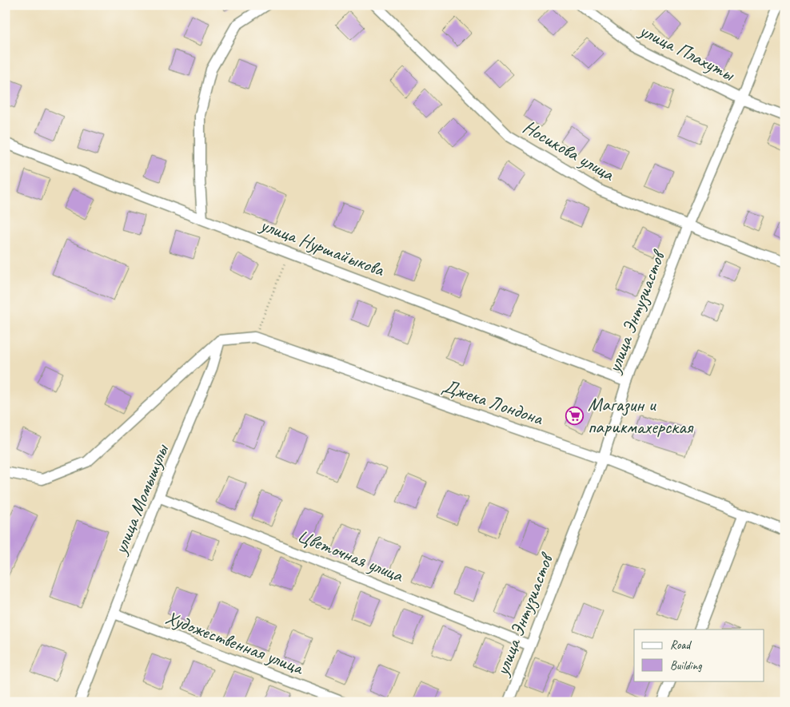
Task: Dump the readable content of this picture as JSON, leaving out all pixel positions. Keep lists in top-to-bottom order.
{
  "streets": {
    "street": [
      "улица Плахуты",
      "Носикова улица",
      "улица Нуршайыкова",
      "улица Энтузиастов",
      "Джека Лондона",
      "улица Момышулы",
      "Цветочная улица",
      "Художественная улица"
    ]
  },
  "crossings": [
    ["улица Плахуты", "улица Энтузиастов"],
    ["Носикова улица", "улица Энтузиастов"],
    ["улица Нуршайыкова", "улица Энтузиастов"],
    ["улица Энтузиастов", "Джека Лондона"],
    ["улица Энтузиастов", "Цветочная улица"],
    ["улица Момышулы", "Цветочная улица"],
    ["улица Момышулы", "Художественная улица"]
  ],
  "places": {
    "supermarket": ["Магазин и парикмахерская"]
  },
  "legend": ["Road", "Building"]
}
